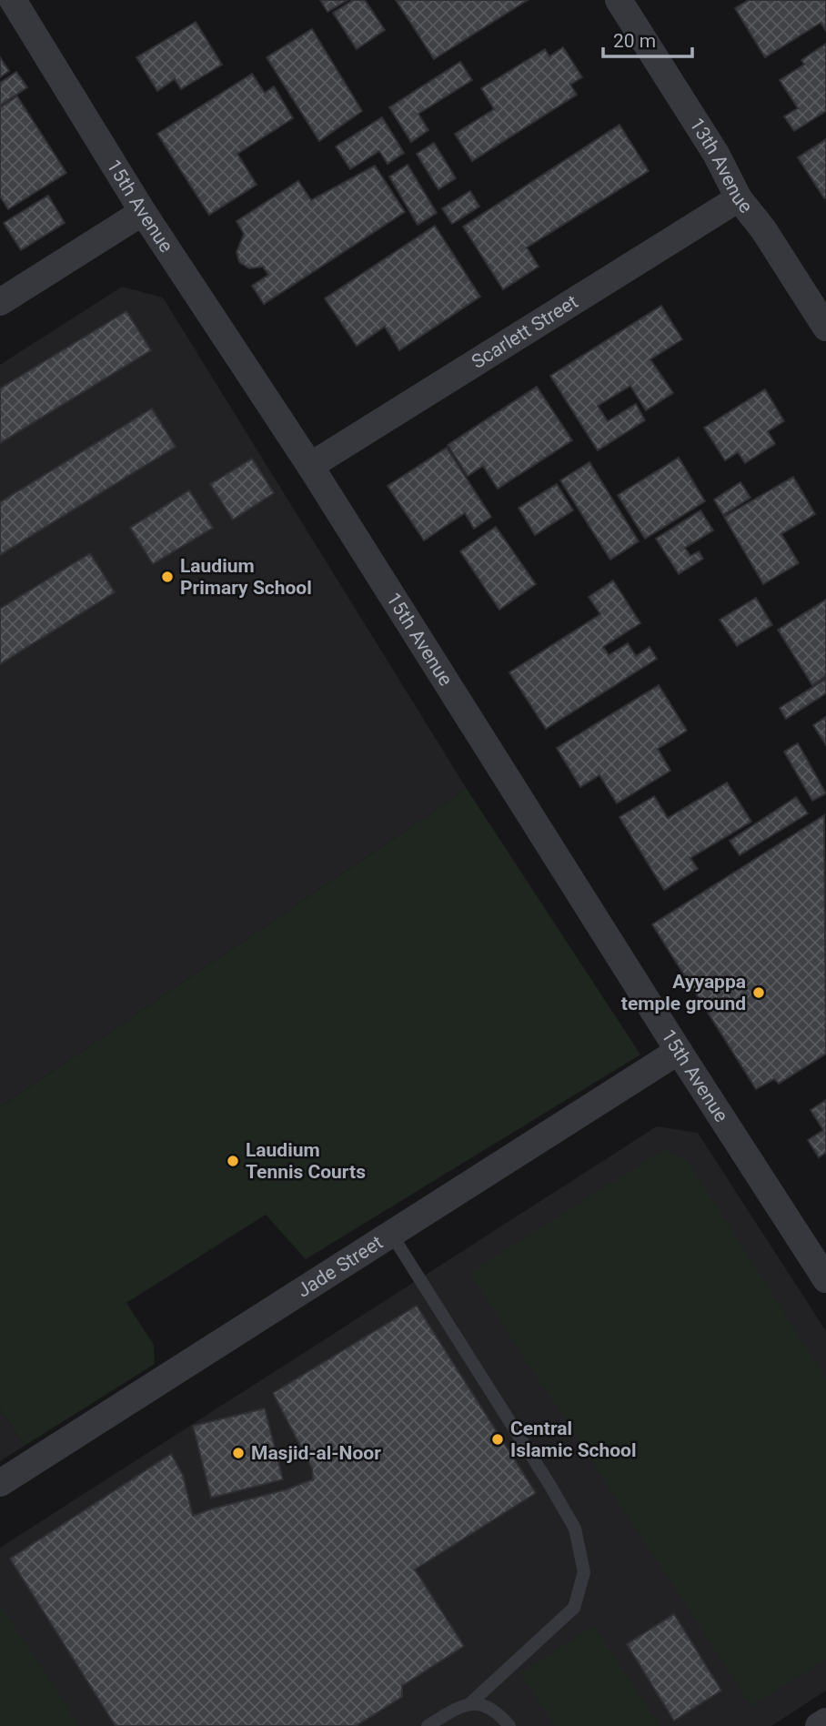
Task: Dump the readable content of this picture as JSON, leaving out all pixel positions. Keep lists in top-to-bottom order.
{
  "streets": {
    "street": [
      "13th Avenue",
      "15th Avenue",
      "Scarlett Street",
      "Jade Street"
    ]
  },
  "crossings": [
    ["13th Avenue", "Scarlett Street"],
    ["15th Avenue", "Scarlett Street"],
    ["15th Avenue", "Jade Street"]
  ],
  "places": [
    "Laudium Primary School",
    "Ayyappa temple ground",
    "Laudium Tennis Courts",
    "Central Islamic School",
    "Masjid-al-Noor"
  ],
  "scale_bar": "20 m"
}
